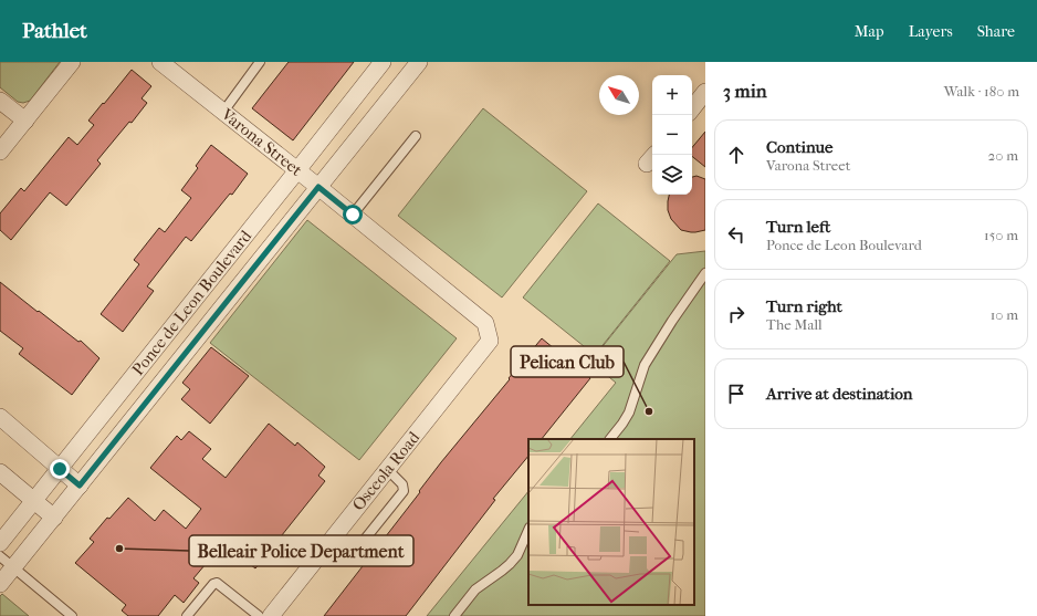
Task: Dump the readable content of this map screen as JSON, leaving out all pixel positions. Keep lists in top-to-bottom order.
{
  "streets": {
    "street": ["Varona Street", "Ponce de Leon Boulevard", "Osceola Road"]
  },
  "crossings": [
    ["Varona Street", "Ponce de Leon Boulevard"],
    ["Varona Street", "Osceola Road"]
  ],
  "places": ["Pelican Club", "Belleair Police Department"],
  "north": "top left",
  "page": {
    "header": "Pathlet",
    "nav": ["Map", "Layers", "Share"],
    "heading": ["3 min", "Walk · 180 m"],
    "map_buttons": ["+", "−"],
    "list": [
      ["Continue", "Varona Street", "20 m"],
      ["Turn left", "Ponce de Leon Boulevard", "150 m"],
      ["Turn right", "The Mall", "10 m"],
      "Arrive at destination"
    ]
  }
}
